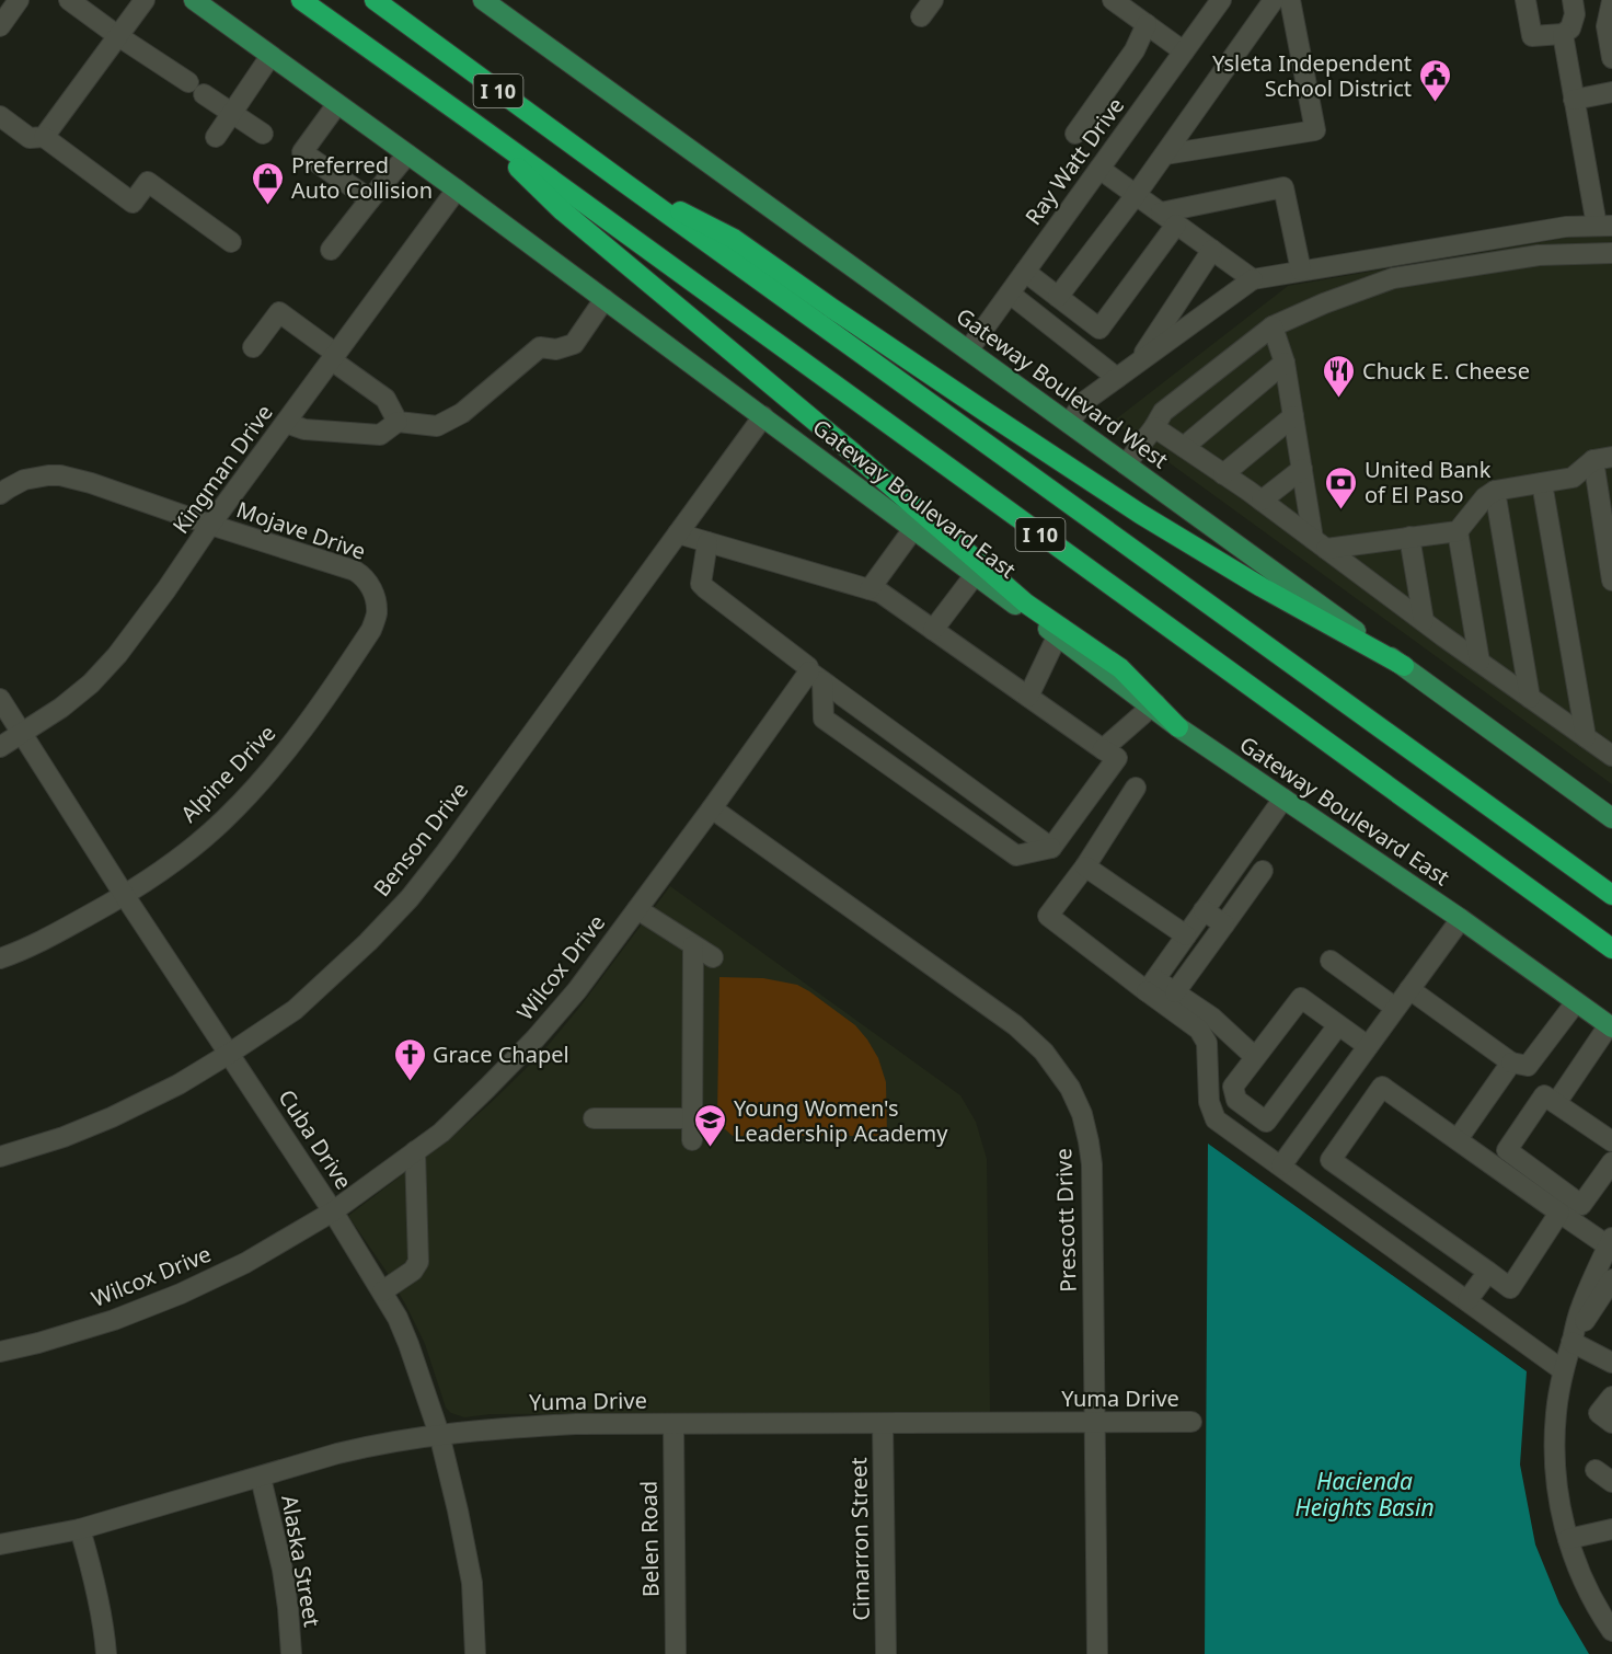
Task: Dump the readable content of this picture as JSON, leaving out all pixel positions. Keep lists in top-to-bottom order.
{
  "streets": {
    "highway": ["I 10"],
    "main road": ["Gateway Boulevard West", "Gateway Boulevard East"],
    "street": [
      "Ray Watt Drive",
      "Kingman Drive",
      "Mojave Drive",
      "Alpine Drive",
      "Benson Drive",
      "Wilcox Drive",
      "Cuba Drive",
      "Prescott Drive",
      "Yuma Drive",
      "Belen Road",
      "Cimarron Street",
      "Alaska Street"
    ]
  },
  "crossings": [
    ["Ray Watt Drive", "Gateway Boulevard West"],
    ["Kingman Drive", "Gateway Boulevard East"],
    ["Kingman Drive", "Mojave Drive"],
    ["Kingman Drive", "Cuba Drive"],
    ["Gateway Boulevard East", "Benson Drive"],
    ["Mojave Drive", "Alpine Drive"],
    ["Alpine Drive", "Cuba Drive"],
    ["Benson Drive", "Cuba Drive"],
    ["Wilcox Drive", "Cuba Drive"],
    ["Wilcox Drive", "Prescott Drive"],
    ["Cuba Drive", "Yuma Drive"],
    ["Prescott Drive", "Yuma Drive"],
    ["Yuma Drive", "Belen Road"],
    ["Yuma Drive", "Cimarron Street"],
    ["Yuma Drive", "Alaska Street"]
  ],
  "water": ["Hacienda Heights Basin"],
  "places": {
    "public building": ["Ysleta Independent School District"],
    "shop": ["Preferred Auto Collision"],
    "restaurant": ["Chuck E. Cheese"],
    "bank": ["United Bank of El Paso"],
    "church": ["Grace Chapel"],
    "school or university": ["Young Women's Leadership Academy"]
  }
}
